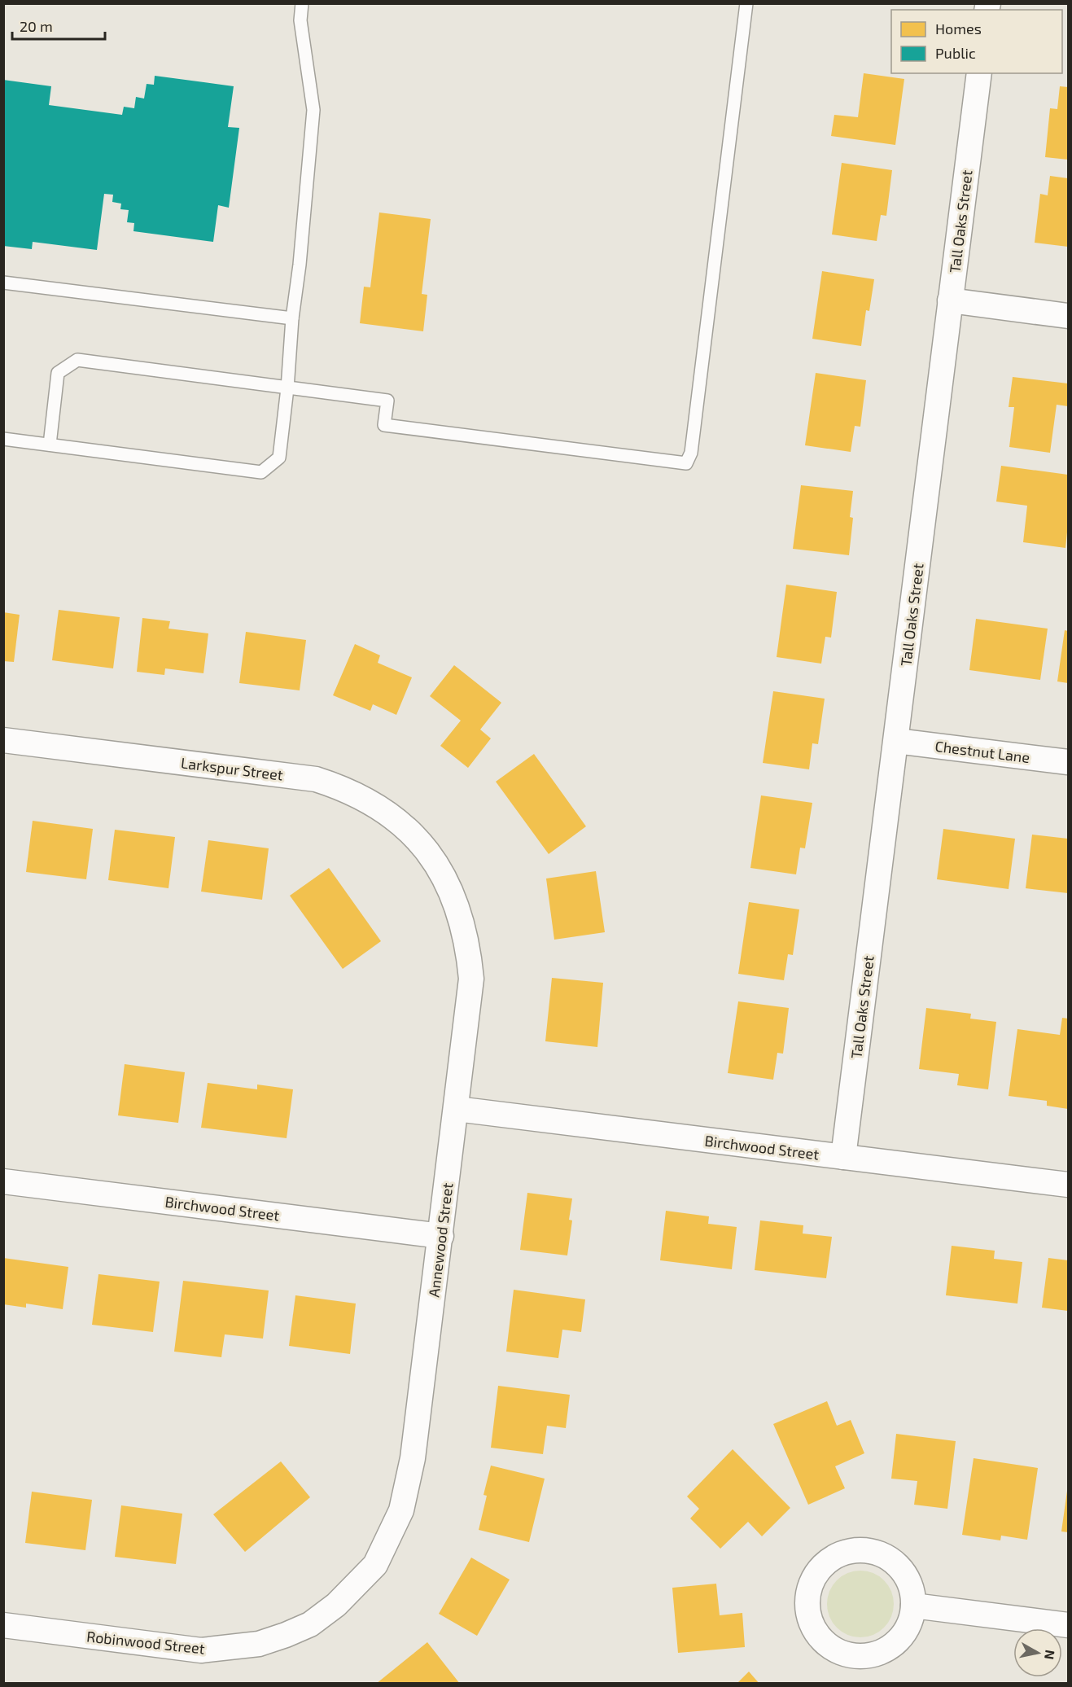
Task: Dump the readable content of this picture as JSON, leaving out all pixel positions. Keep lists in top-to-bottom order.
{
  "streets": {
    "street": [
      "Tall Oaks Street",
      "Chestnut Lane",
      "Larkspur Street",
      "Birchwood Street",
      "Annewood Street",
      "Robinwood Street"
    ]
  },
  "crossings": [
    ["Tall Oaks Street", "Chestnut Lane"],
    ["Tall Oaks Street", "Birchwood Street"],
    ["Larkspur Street", "Annewood Street"],
    ["Birchwood Street", "Annewood Street"],
    ["Annewood Street", "Robinwood Street"]
  ],
  "legend": ["Homes", "Public"],
  "scale_bar": "20 m",
  "north": "right"
}
